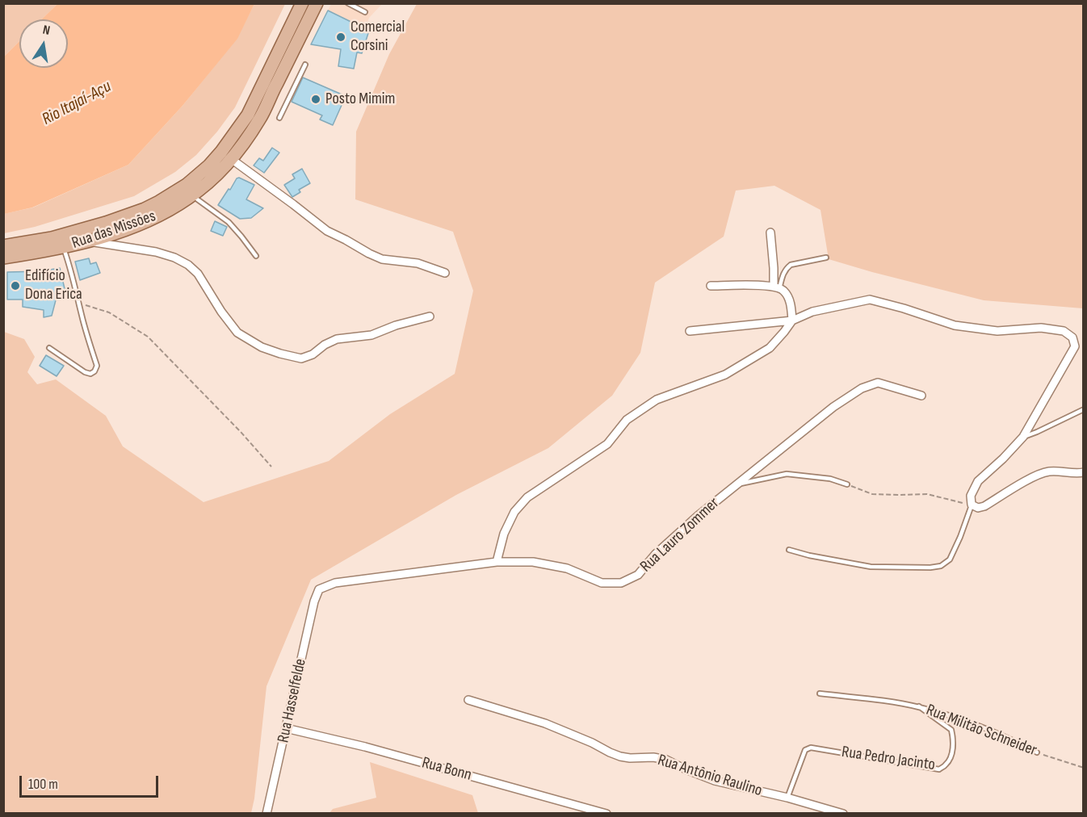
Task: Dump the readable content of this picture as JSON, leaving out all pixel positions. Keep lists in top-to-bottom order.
{
  "streets": {
    "main road": ["Rua das Missões"],
    "street": [
      "Rua Lauro Zommer",
      "Rua Hasselfelde",
      "Rua Bonn",
      "Rua Antônio Raulino"
    ],
    "lane": ["Rua Militão Schneider", "Rua Pedro Jacinto"]
  },
  "crossings": [
    ["Rua Lauro Zommer", "Rua Hasselfelde"],
    ["Rua Hasselfelde", "Rua Bonn"],
    ["Rua Militão Schneider", "Rua Pedro Jacinto"],
    ["Rua Pedro Jacinto", "Rua Antônio Raulino"]
  ],
  "water": ["Rio Itajaí-Açu"],
  "places": ["Comercial Corsini", "Posto Mimim", "Edifício Dona Erica"],
  "scale_bar": "100 m",
  "north": "top"
}
